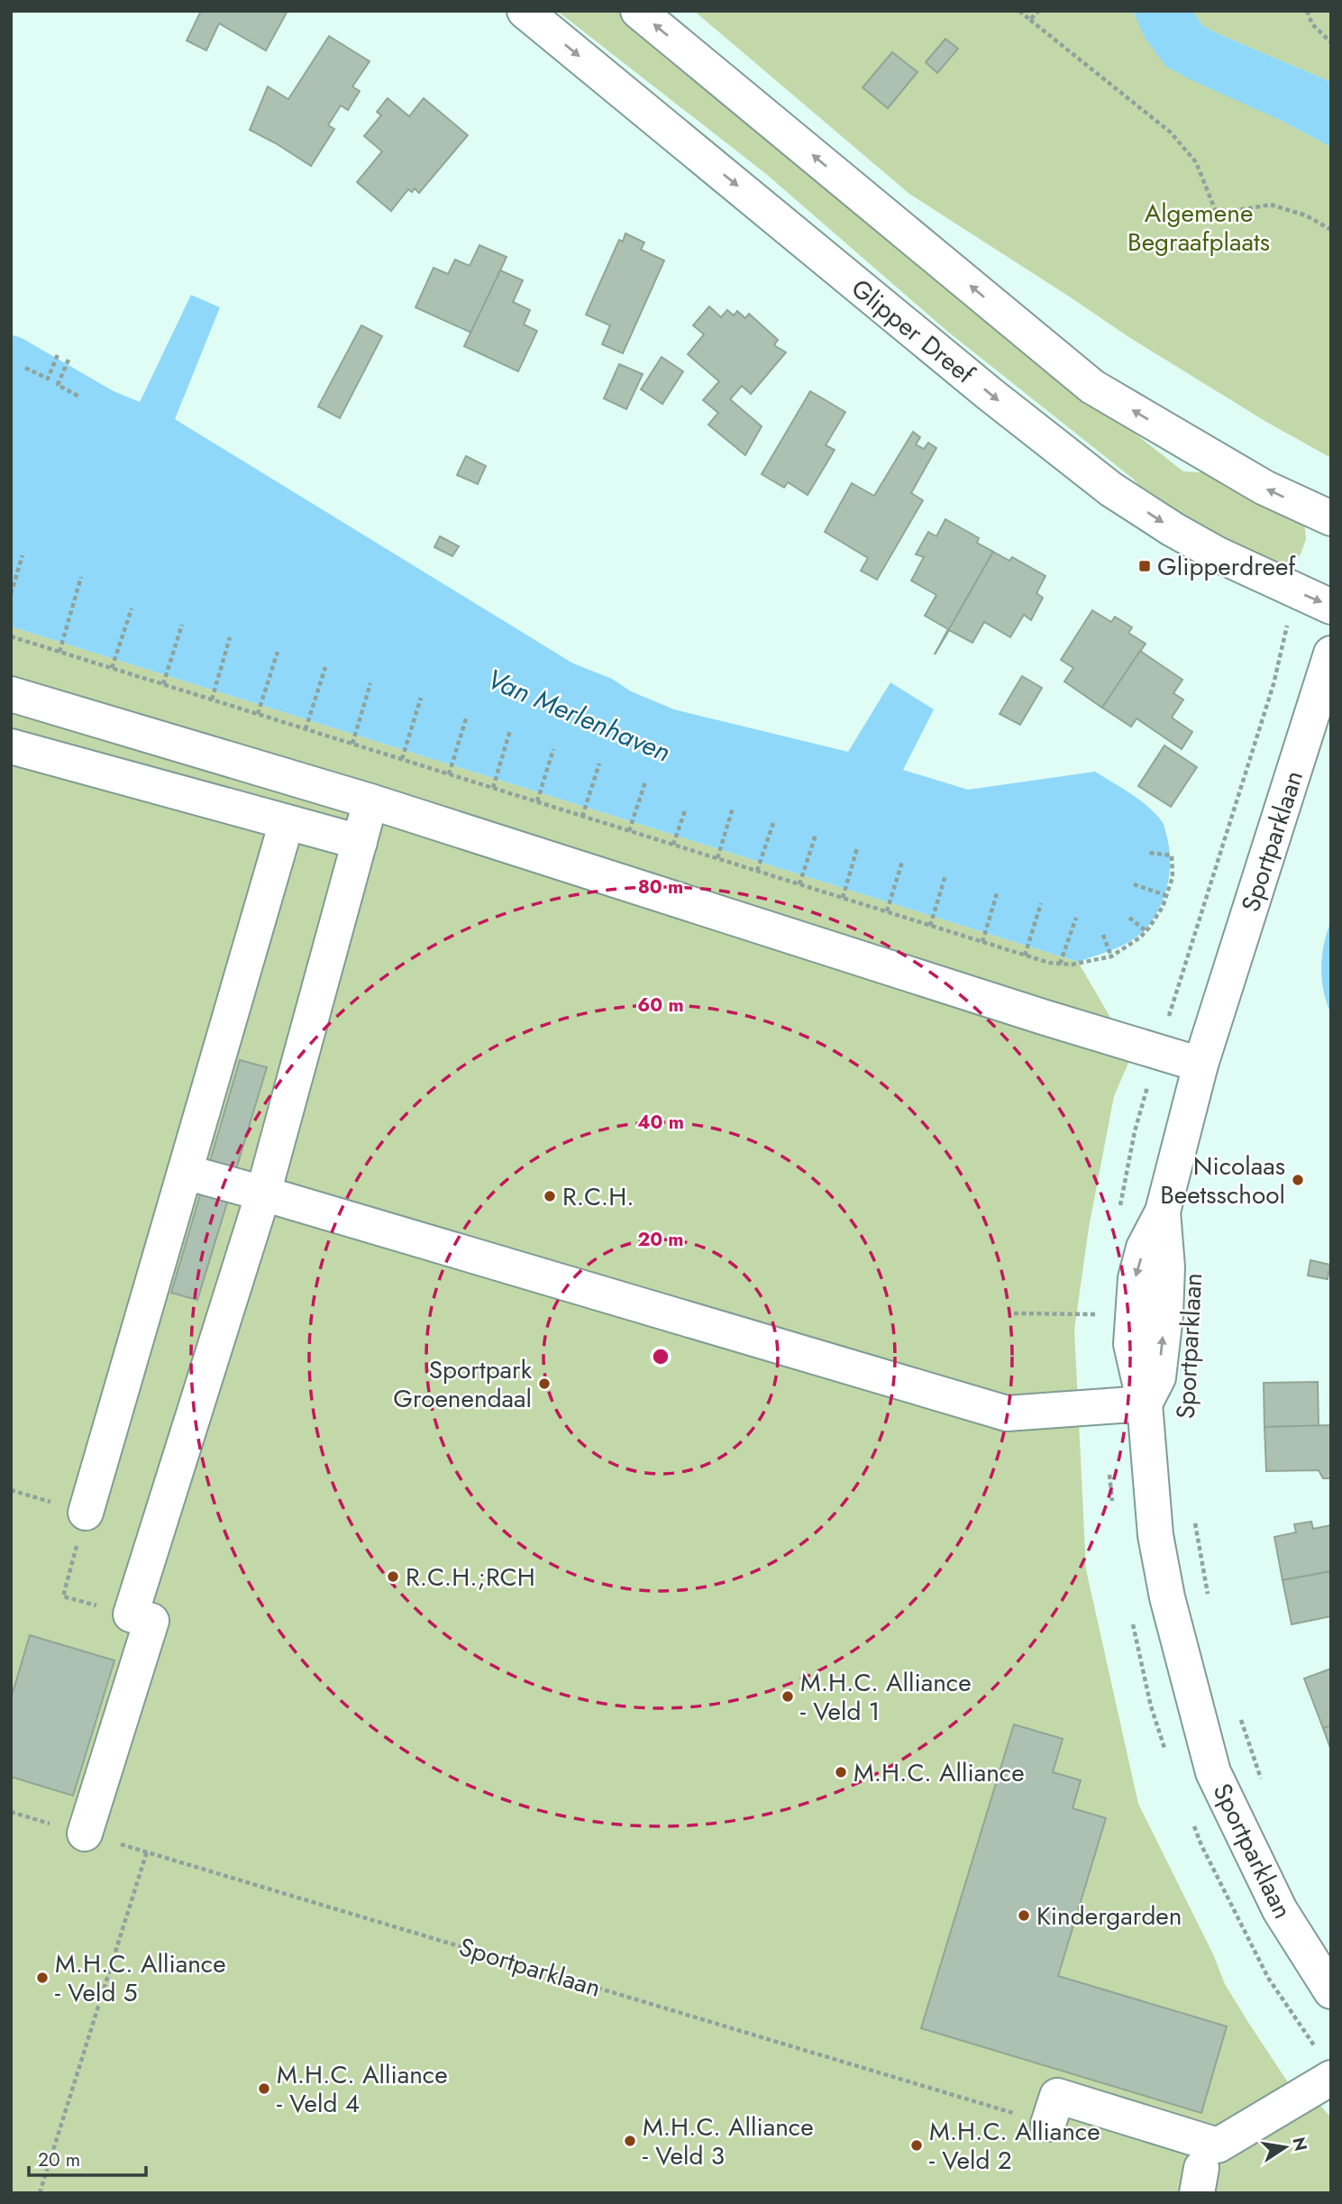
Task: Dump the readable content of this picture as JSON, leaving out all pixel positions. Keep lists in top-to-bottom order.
{
  "streets": {
    "street": ["Glipper Dreef", "Sportparklaan"]
  },
  "water": ["Van Merlenhaven"],
  "parks": ["Algemene Begraafplaats"],
  "places": {
    "transit": ["Glipperdreef"],
    "other": [
      "Nicolaas Beetsschool",
      "R.C.H.",
      "Sportpark Groenendaal",
      "R.C.H.;RCH",
      "M.H.C. Alliance - Veld 1",
      "M.H.C. Alliance",
      "Kindergarden",
      "M.H.C. Alliance - Veld 5",
      "M.H.C. Alliance - Veld 4",
      "M.H.C. Alliance - Veld 3",
      "M.H.C. Alliance - Veld 2"
    ]
  },
  "scale_bar": "20 m",
  "north": "right",
  "rings": [
    "80 m",
    "60 m",
    "40 m",
    "20 m"
  ]
}
